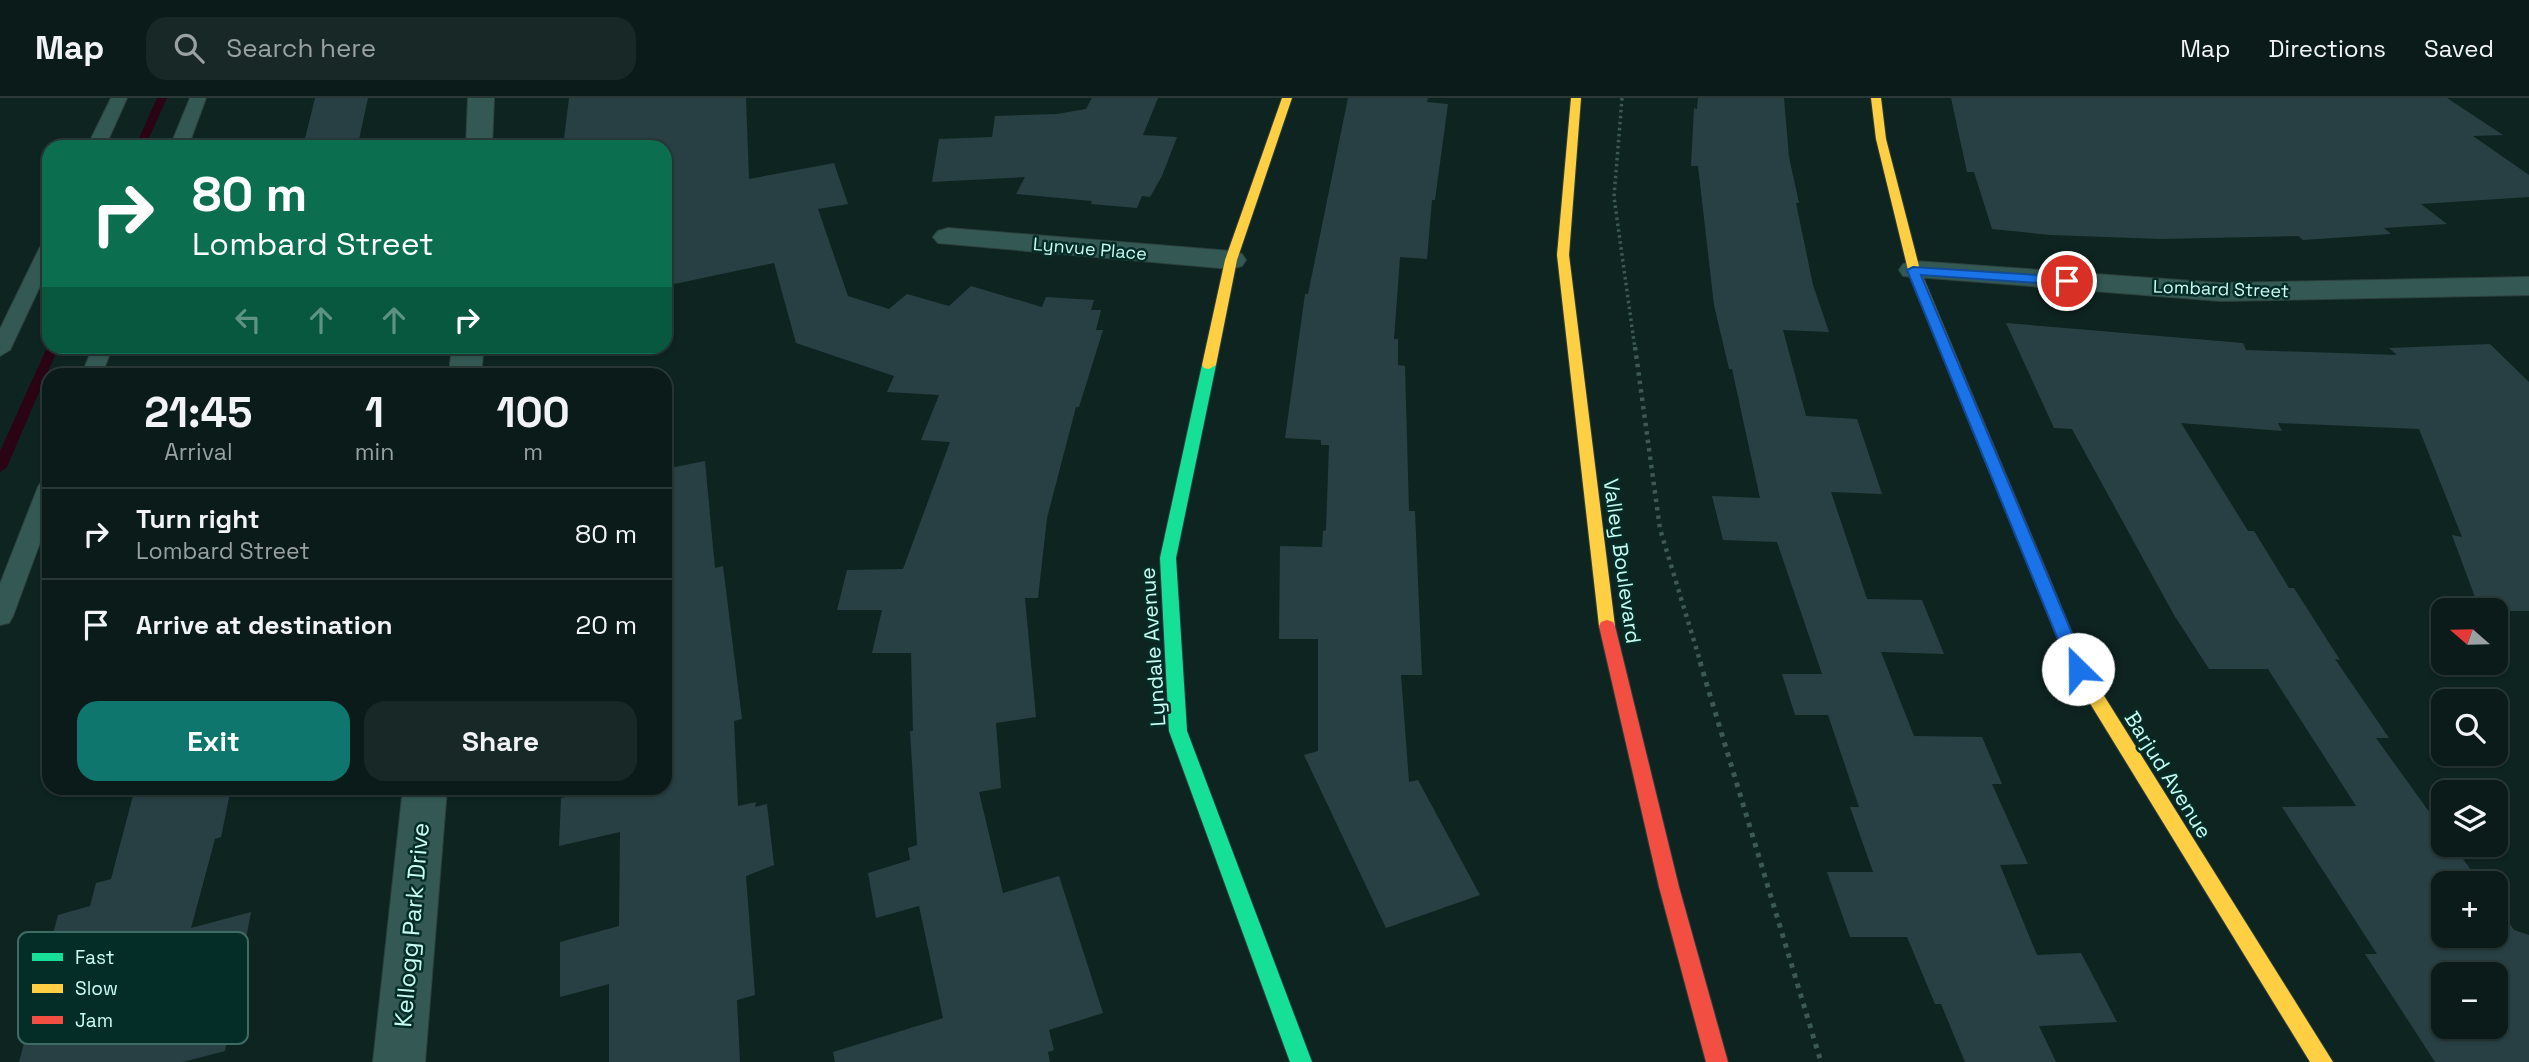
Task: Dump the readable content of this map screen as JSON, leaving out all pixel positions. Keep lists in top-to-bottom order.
{
  "streets": {
    "street": [
      "Lynvue Place",
      "Lombard Street",
      "Valley Boulevard",
      "Lyndale Avenue",
      "Barjud Avenue",
      "Kellogg Park Drive"
    ]
  },
  "crossings": [
    ["Lynvue Place", "Lyndale Avenue"],
    ["Lombard Street", "Barjud Avenue"]
  ],
  "legend": ["Fast", "Slow", "Jam"],
  "north": "left",
  "page": {
    "header": "Map",
    "search": "Search here",
    "nav": ["Map", "Directions", "Saved"],
    "turn": ["80 m", "Lombard Street"],
    "eta": [
      "21:45",
      "Arrival",
      "1",
      "min",
      "100",
      "m"
    ],
    "list": [
      {
        "name": "Turn right",
        "note": "Lombard Street",
        "value": "80 m"
      },
      {
        "name": "Arrive at destination",
        "value": "20 m"
      }
    ],
    "map_buttons": ["+", "−"],
    "buttons": ["Exit", "Share"]
  }
}
